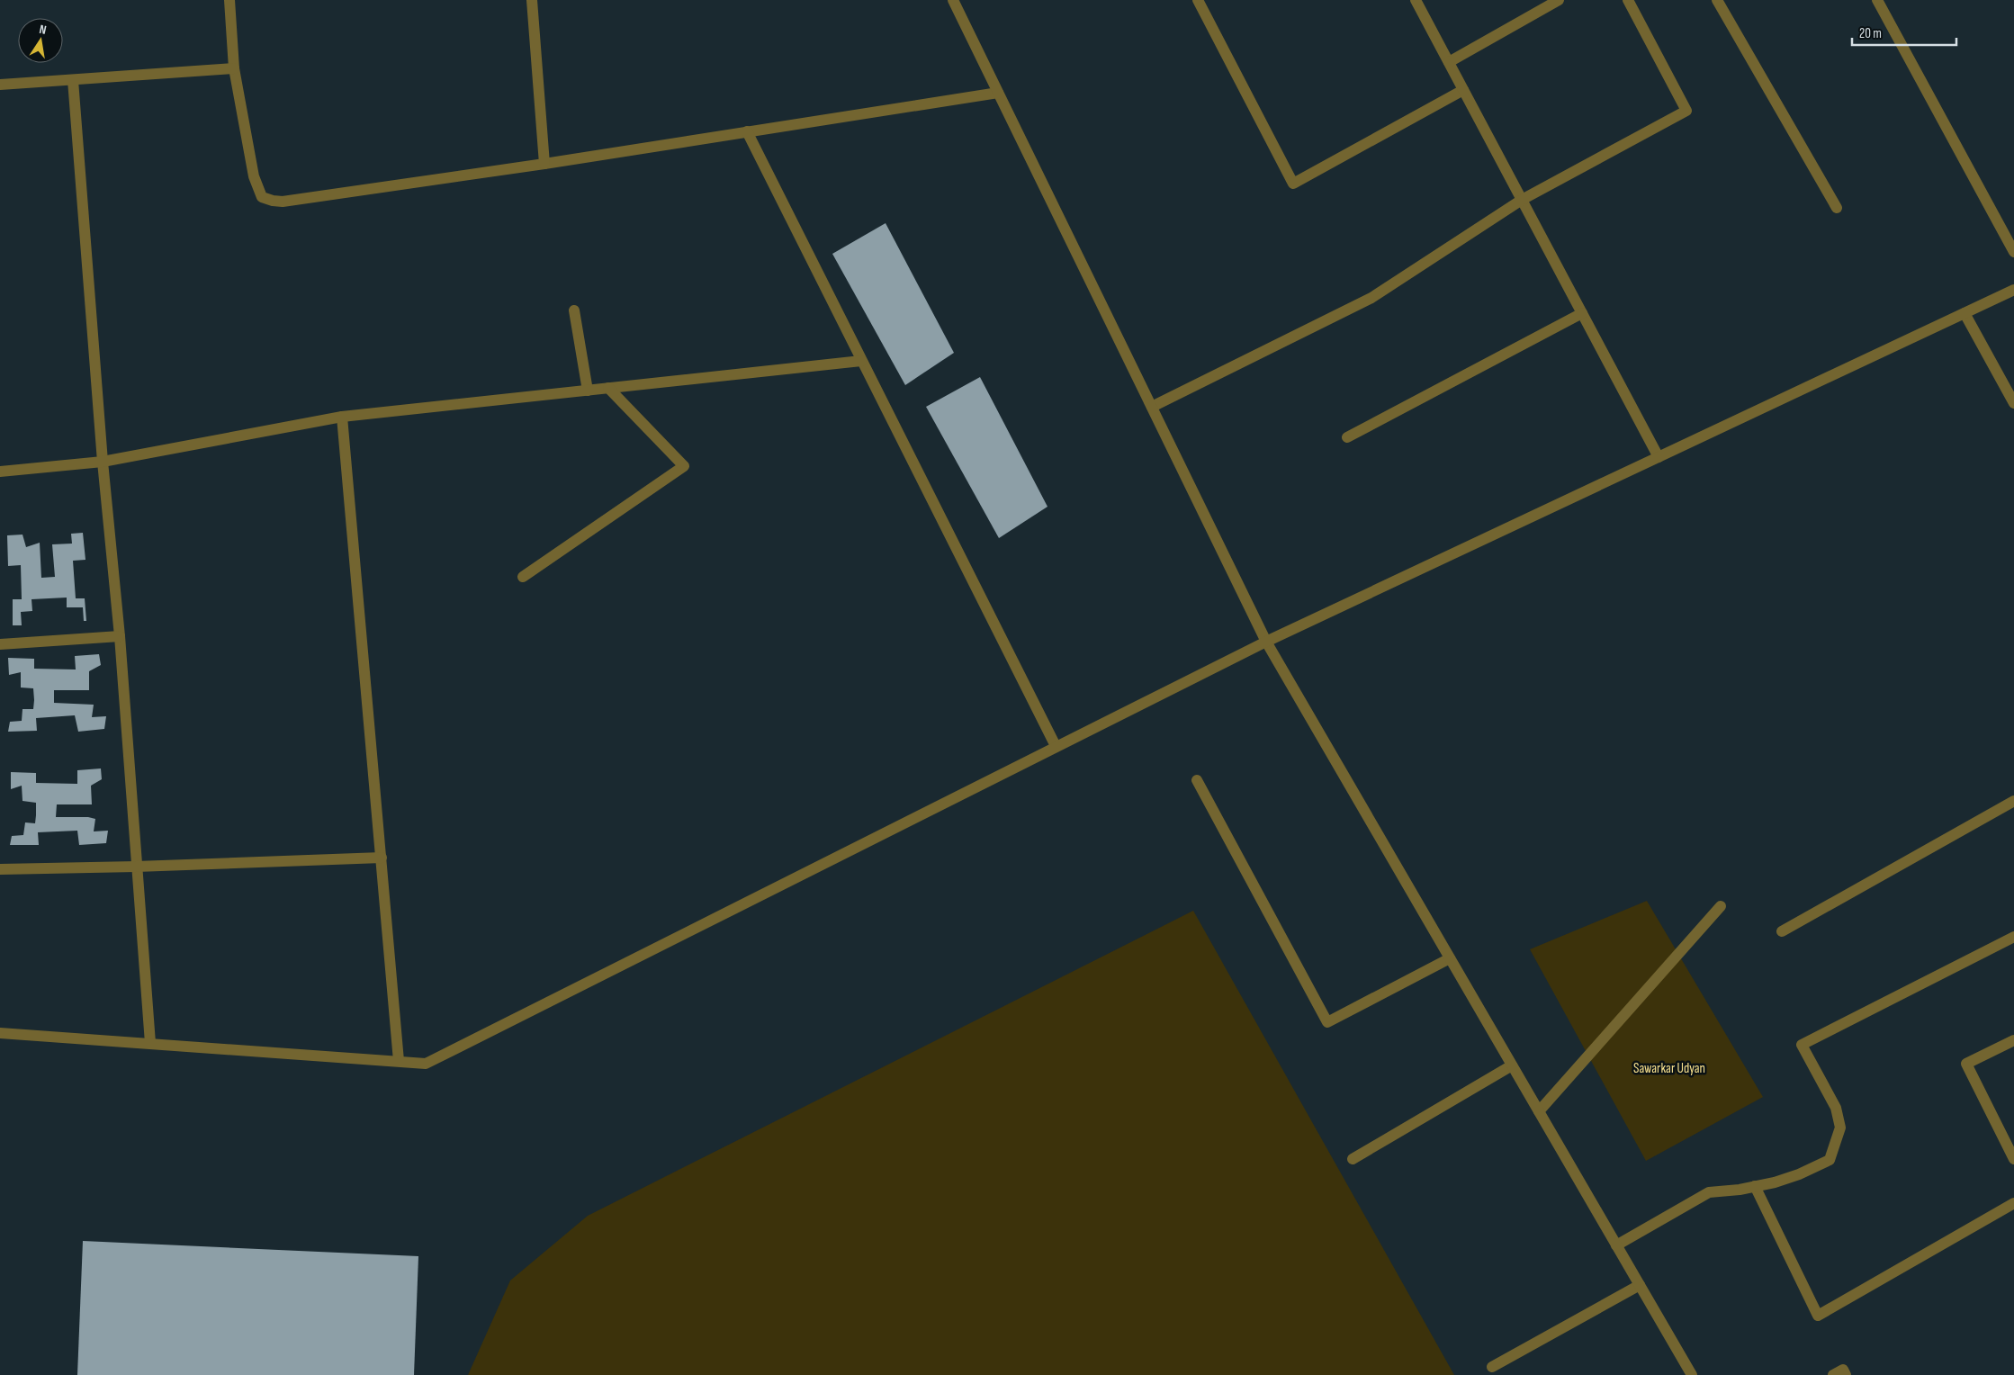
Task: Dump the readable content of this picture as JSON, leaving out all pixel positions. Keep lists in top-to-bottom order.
{
  "parks": ["Sawarkar Udyan"],
  "scale_bar": "20 m",
  "north": "top"
}
